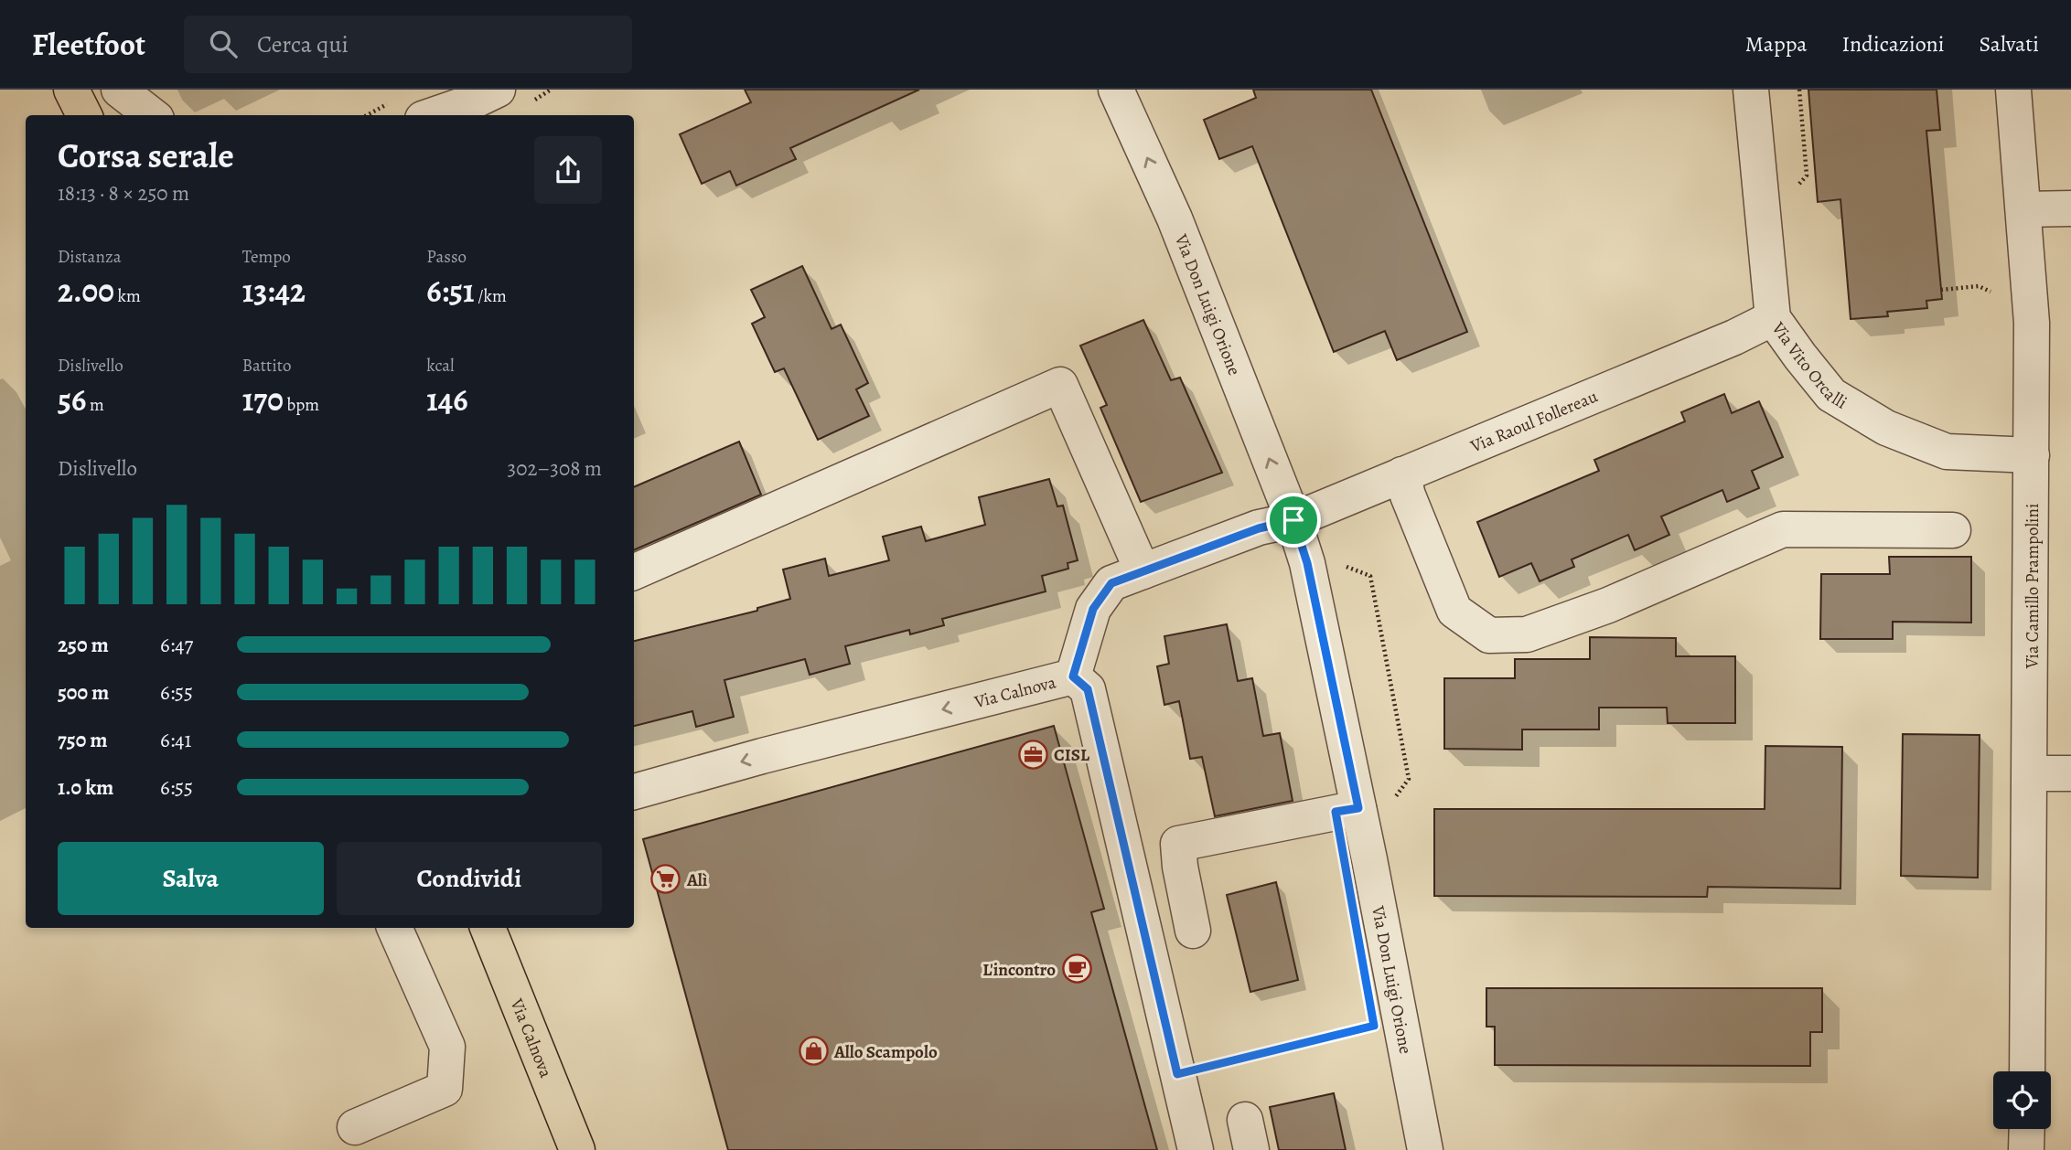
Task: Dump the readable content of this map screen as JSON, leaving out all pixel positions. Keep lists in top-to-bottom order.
{
  "streets": {
    "main road": ["Via Calnova"],
    "street": [
      "Via Don Luigi Orione",
      "Via Vito Orcalli",
      "Via Raoul Follereau",
      "Via Camillo Prampolini"
    ]
  },
  "crossings": [
    ["Via Don Luigi Orione", "Via Raoul Follereau"],
    ["Via Vito Orcalli", "Via Raoul Follereau"],
    ["Via Vito Orcalli", "Via Camillo Prampolini"]
  ],
  "one_way": ["Via Don Luigi Orione", "Via Calnova"],
  "places": {
    "office": ["CISL"],
    "supermarket": ["Alì"],
    "cafe": ["L'incontro"],
    "shop": ["Allo Scampolo"]
  },
  "page": {
    "header": "Fleetfoot",
    "search": "Cerca qui",
    "nav": ["Mappa", "Indicazioni", "Salvati"],
    "heading": ["Corsa serale", "18:13 · 8 × 250 m"],
    "stats": [
      ["Distanza", "2.00 km"],
      ["Tempo", "13:42"],
      ["Passo", "6:51 /km"],
      ["Dislivello", "56 m"],
      ["Battito", "170 bpm"],
      ["kcal", "146"]
    ],
    "chart": ["Dislivello", "302–308 m"],
    "list": [
      {
        "name": "250 m",
        "note": "6:47"
      },
      {
        "name": "500 m",
        "note": "6:55"
      },
      {
        "name": "750 m",
        "note": "6:41"
      },
      {
        "name": "1.0 km",
        "note": "6:55"
      }
    ],
    "buttons": ["Salva", "Condividi"]
  }
}
